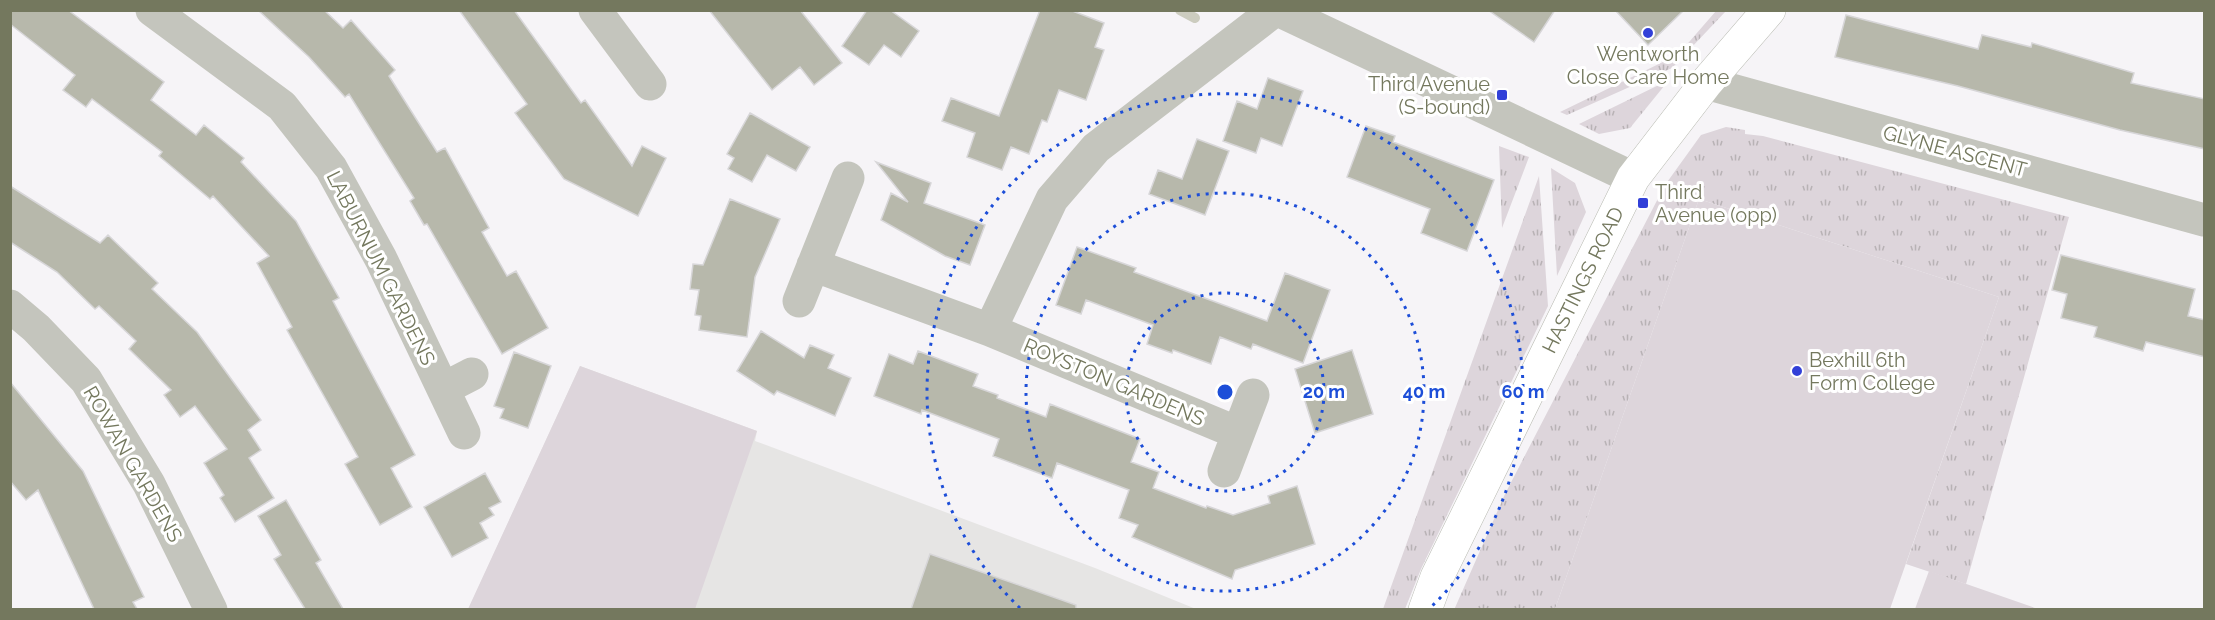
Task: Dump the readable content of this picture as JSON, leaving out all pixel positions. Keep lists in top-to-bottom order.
{
  "streets": {
    "main road": ["HASTINGS ROAD"],
    "street": [
      "GLYNE ASCENT",
      "LABURNUM GARDENS",
      "ROYSTON GARDENS",
      "ROWAN GARDENS"
    ]
  },
  "crossings": [
    ["GLYNE ASCENT", "HASTINGS ROAD"]
  ],
  "places": {
    "other": ["Wentworth Close Care Home", "Bexhill 6th Form College"],
    "transit": ["Third Avenue (S-bound)", "Third Avenue (opp)"]
  },
  "rings": ["20 m", "40 m", "60 m"]
}
